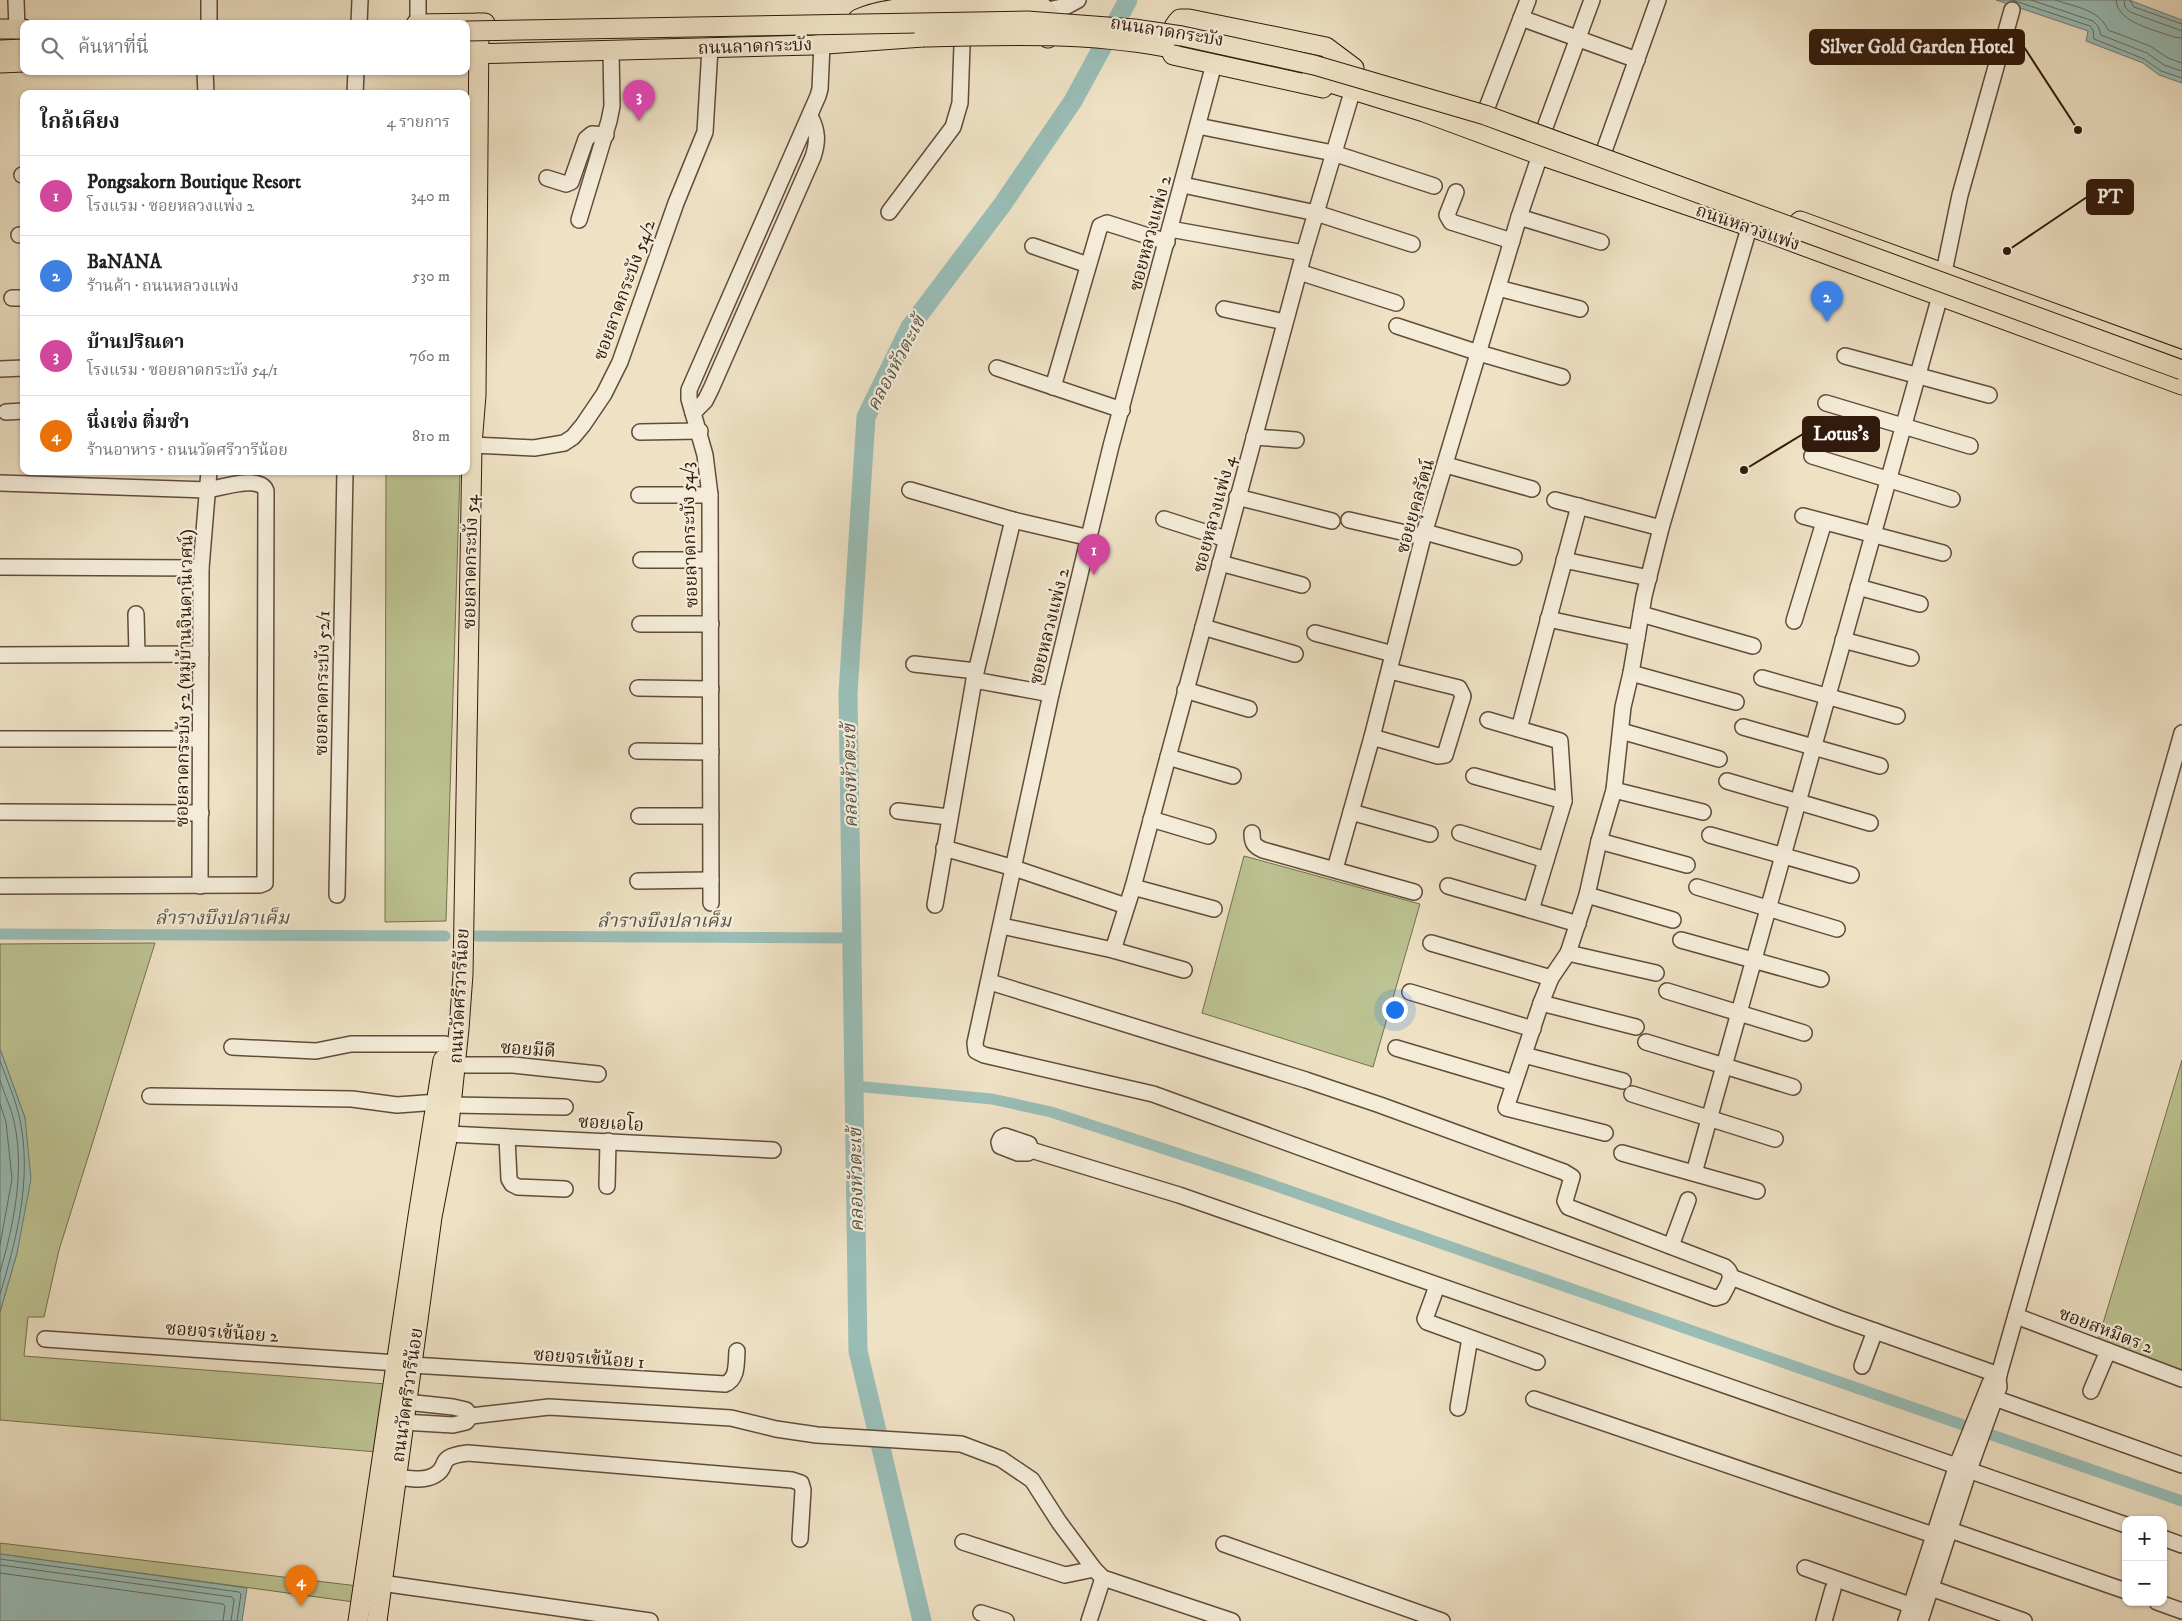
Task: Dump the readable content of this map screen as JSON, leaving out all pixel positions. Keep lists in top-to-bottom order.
{
  "streets": {
    "main road": [
      "ถนนลาดกระบัง",
      "ถนนหลวงแพ่ง",
      "ซอยลาดกระบัง 54",
      "ถนนวัดศรีวารีน้อย"
    ],
    "street": [
      "ซอยหลวงแพ่ง 2",
      "ซอยลาดกระบัง 54/2",
      "ซอยยุคลรัตน์",
      "ซอยหลวงแพ่ง 4",
      "ซอยลาดกระบัง 54/3",
      "ซอยลาดกระบัง 52 (หมู่บ้านจินดานิเวศน์)",
      "ซอยลาดกระบัง 52/1",
      "ซอยมีดี",
      "ซอยเอโอ",
      "ซอยสหมิตร 2",
      "ซอยจรเข้น้อย 2",
      "ซอยจรเข้น้อย 1"
    ]
  },
  "crossings": [
    ["ถนนลาดกระบัง", "ถนนหลวงแพ่ง"],
    ["ถนนลาดกระบัง", "ซอยลาดกระบัง 54/2"],
    ["ถนนลาดกระบัง", "ซอยลาดกระบัง 54/3"],
    ["ถนนลาดกระบัง", "ซอยลาดกระบัง 54"],
    ["ถนนหลวงแพ่ง", "ซอยยุคลรัตน์"],
    ["ถนนหลวงแพ่ง", "ซอยหลวงแพ่ง 4"],
    ["ซอยลาดกระบัง 54/2", "ซอยลาดกระบัง 54"],
    ["ซอยลาดกระบัง 54", "ถนนวัดศรีวารีน้อย"],
    ["ถนนวัดศรีวารีน้อย", "ซอยมีดี"],
    ["ถนนวัดศรีวารีน้อย", "ซอยเอโอ"],
    ["ถนนวัดศรีวารีน้อย", "ซอยจรเข้น้อย 2"],
    ["ถนนวัดศรีวารีน้อย", "ซอยจรเข้น้อย 1"],
    ["ซอยจรเข้น้อย 2", "ซอยจรเข้น้อย 1"]
  ],
  "water": ["คลองหัวตะเข้", "ลำรางบึงปลาเค็ม"],
  "places": ["Silver Gold Garden Hotel", "PT", "Lotus's"],
  "page": {
    "search": "ค้นหาที่นี่",
    "pins": [
      "3",
      "2",
      "1",
      "4"
    ],
    "heading": ["ใกล้เคียง", "4 รายการ"],
    "list": [
      {
        "mark": "1",
        "name": "Pongsakorn Boutique Resort",
        "note": "โรงแรม · ซอยหลวงแพ่ง 2",
        "value": "340 m"
      },
      {
        "mark": "2",
        "name": "BaNANA",
        "note": "ร้านค้า · ถนนหลวงแพ่ง",
        "value": "530 m"
      },
      {
        "mark": "3",
        "name": "บ้านปริณดา",
        "note": "โรงแรม · ซอยลาดกระบัง 54/1",
        "value": "760 m"
      },
      {
        "mark": "4",
        "name": "นึ่งเข่ง ติ่มซำ",
        "note": "ร้านอาหาร · ถนนวัดศรีวารีน้อย",
        "value": "810 m"
      }
    ],
    "map_buttons": ["+", "−"]
  }
}
